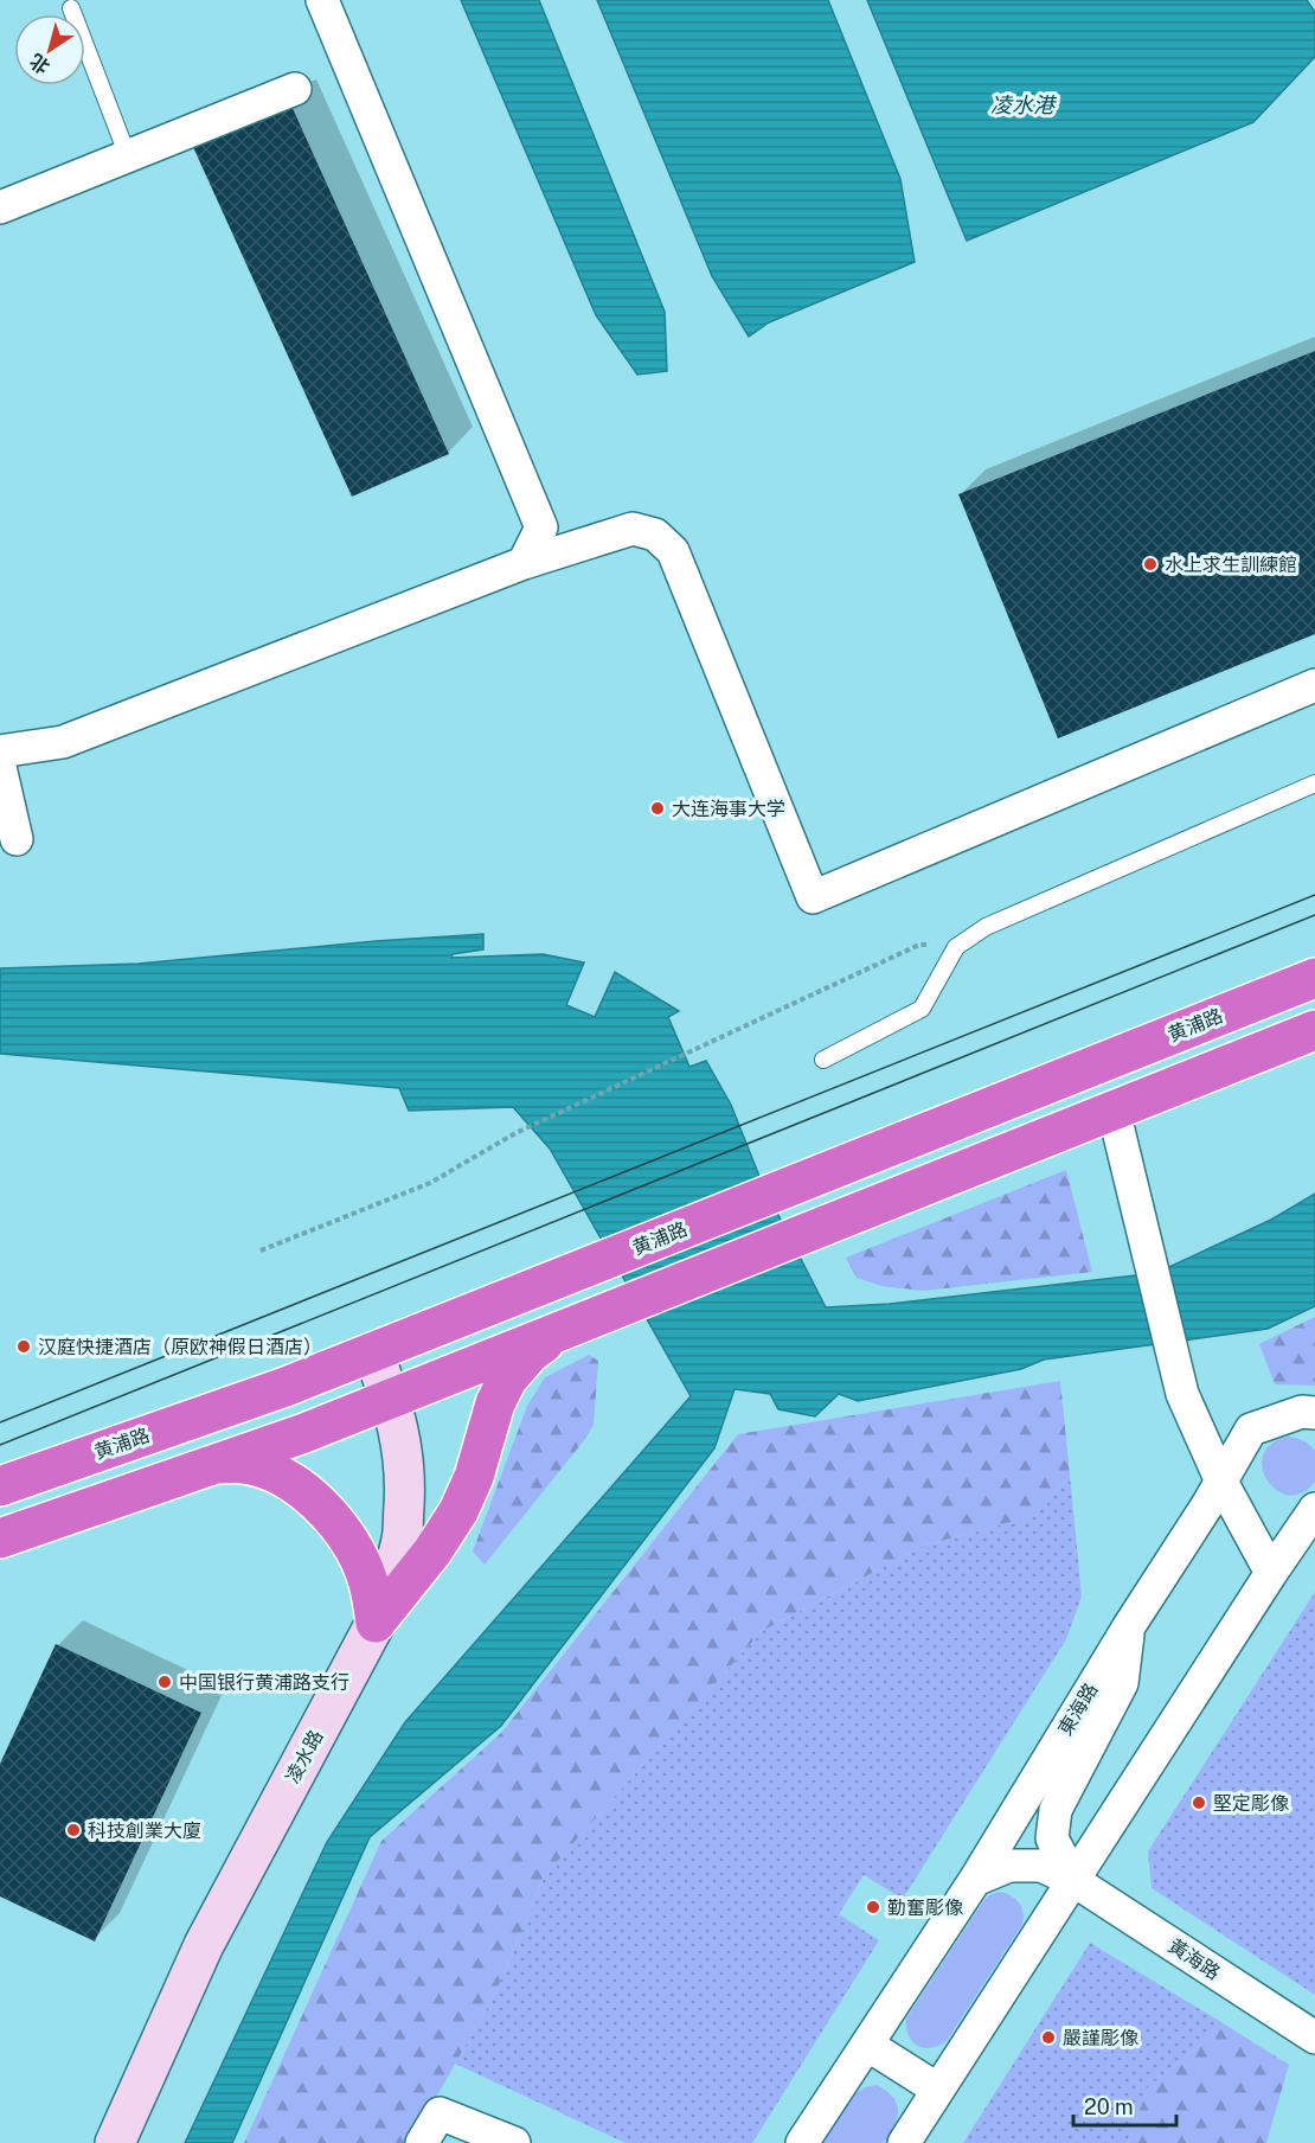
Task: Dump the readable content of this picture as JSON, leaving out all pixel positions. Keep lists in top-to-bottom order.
{
  "streets": {
    "highway": ["黄浦路"],
    "main road": ["凌水路"],
    "street": ["東海路", "黃海路"]
  },
  "crossings": [
    ["黄浦路", "凌水路"],
    ["東海路", "黃海路"]
  ],
  "water": ["凌水港"],
  "places": [
    "水上求生訓練館",
    "大连海事大学",
    "汉庭快捷酒店（原欧神假日酒店）",
    "中国银行黄浦路支行",
    "堅定彫像",
    "科技創業大廈",
    "勤奮彫像",
    "嚴謹彫像"
  ],
  "scale_bar": "20 m",
  "north": "bottom left"
}
